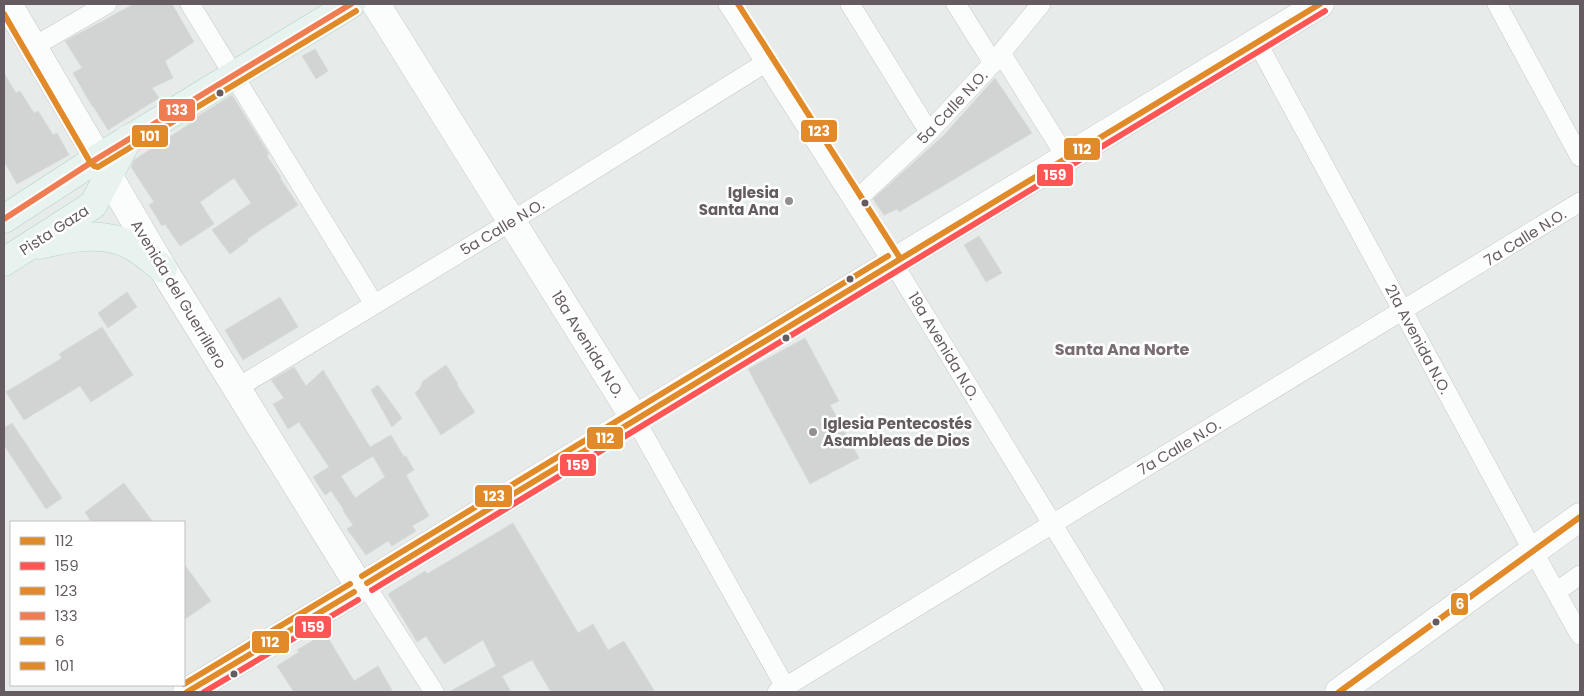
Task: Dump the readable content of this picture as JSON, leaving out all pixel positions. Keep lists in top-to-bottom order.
{
  "streets": {
    "main road": ["Pista Gaza"],
    "street": [
      "5a Calle N.O.",
      "7a Calle N.O.",
      "Avenida del Guerrillero",
      "21a Avenida N.O.",
      "18a Avenida N.O.",
      "19a Avenida N.O."
    ]
  },
  "crossings": [
    ["5a Calle N.O.", "Avenida del Guerrillero"],
    ["5a Calle N.O.", "18a Avenida N.O."],
    ["5a Calle N.O.", "19a Avenida N.O."],
    ["Pista Gaza", "Avenida del Guerrillero"],
    ["7a Calle N.O.", "21a Avenida N.O."],
    ["7a Calle N.O.", "18a Avenida N.O."],
    ["7a Calle N.O.", "19a Avenida N.O."]
  ],
  "districts": ["Santa Ana Norte"],
  "places": ["Iglesia Santa Ana", "Iglesia Pentecostés Asambleas de Dios"],
  "lines": [
    "transit line 112",
    "transit line 123",
    "transit line 133",
    "transit line 159",
    "transit line 101",
    "transit line 6"
  ],
  "legend": [
    "112",
    "159",
    "123",
    "133",
    "6",
    "101"
  ]
}
